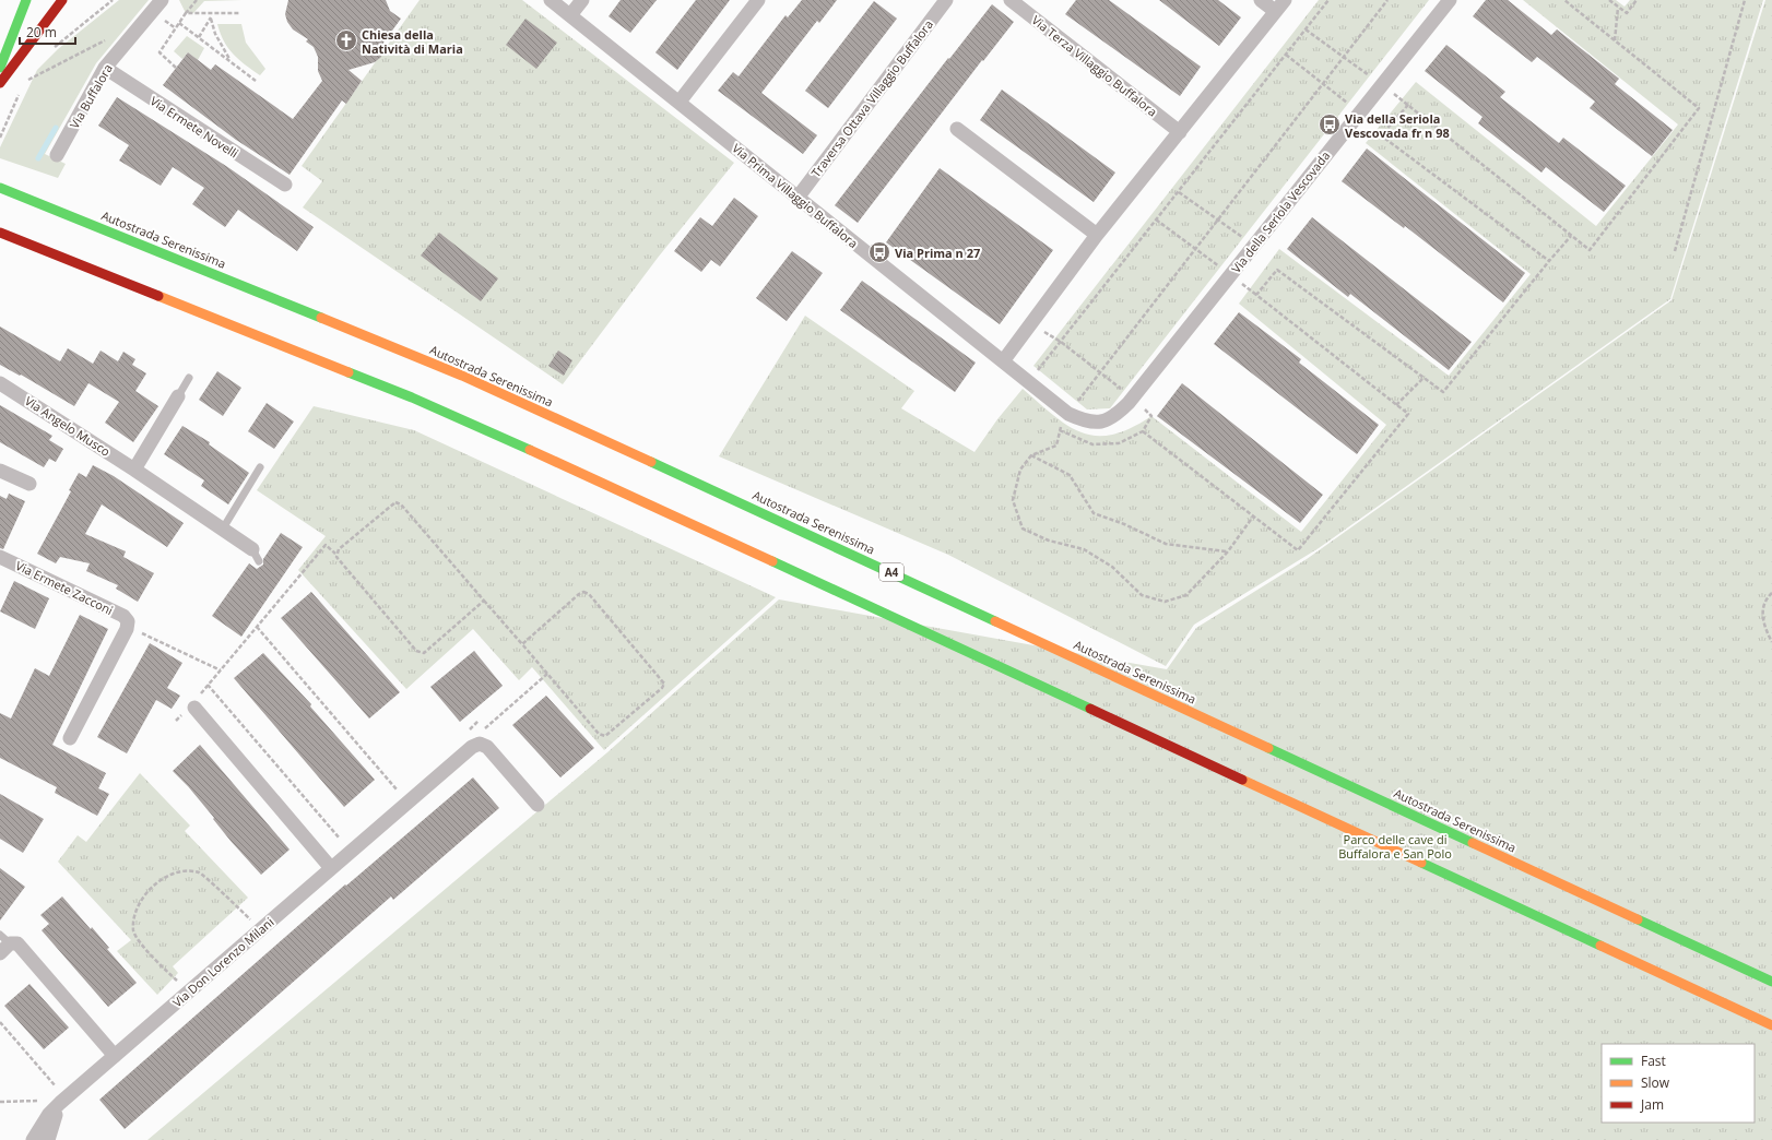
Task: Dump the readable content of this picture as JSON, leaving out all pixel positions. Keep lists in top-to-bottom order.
{
  "streets": {
    "main road": ["Autostrada Serenissima", "A4"],
    "street": [
      "Via Terza Villaggio Buffalora",
      "Via Buffalora",
      "Traversa Ottava Villaggio Buffalora",
      "Via Ermete Novelli",
      "Via Prima Villaggio Buffalora",
      "Via della Seriola Vescovada",
      "Via Angelo Musco",
      "Via Ermete Zacconi",
      "Via Don Lorenzo Milani"
    ]
  },
  "crossings": [
    ["Via Buffalora", "Via Ermete Novelli"],
    ["Traversa Ottava Villaggio Buffalora", "Via Prima Villaggio Buffalora"],
    ["Via Prima Villaggio Buffalora", "Via della Seriola Vescovada"]
  ],
  "parks": ["Parco delle cave di Buffalora e San Polo"],
  "places": {
    "church": ["Chiesa della Natività di Maria"],
    "bus stop": ["Via della Seriola Vescovada fr n 98", "Via Prima n 27"]
  },
  "legend": ["Fast", "Slow", "Jam"],
  "scale_bar": "20 m"
}
